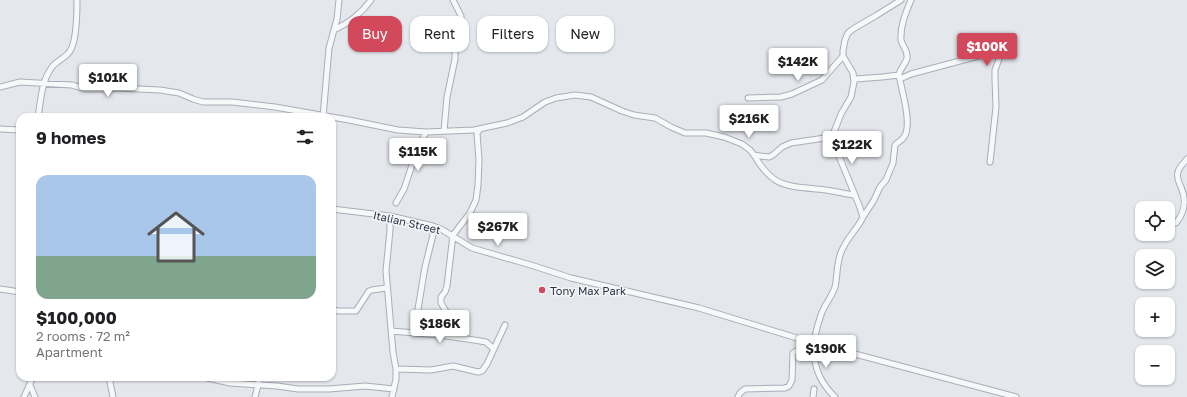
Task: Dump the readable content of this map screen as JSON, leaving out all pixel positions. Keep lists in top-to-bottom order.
{
  "streets": {
    "street": ["Italian Street"]
  },
  "places": ["Tony Max Park"],
  "page": {
    "chip": [
      "Buy",
      "Rent",
      "Filters",
      "New"
    ],
    "price": [
      "$100K",
      "$142K",
      "$101K",
      "$216K",
      "$122K",
      "$115K",
      "$267K",
      "$186K",
      "$190K"
    ],
    "heading": "9 homes",
    "list": [
      {
        "name": "$100,000",
        "note": "2 rooms · 72 m² · Apartment"
      }
    ],
    "map_buttons": ["+", "−"]
  }
}
